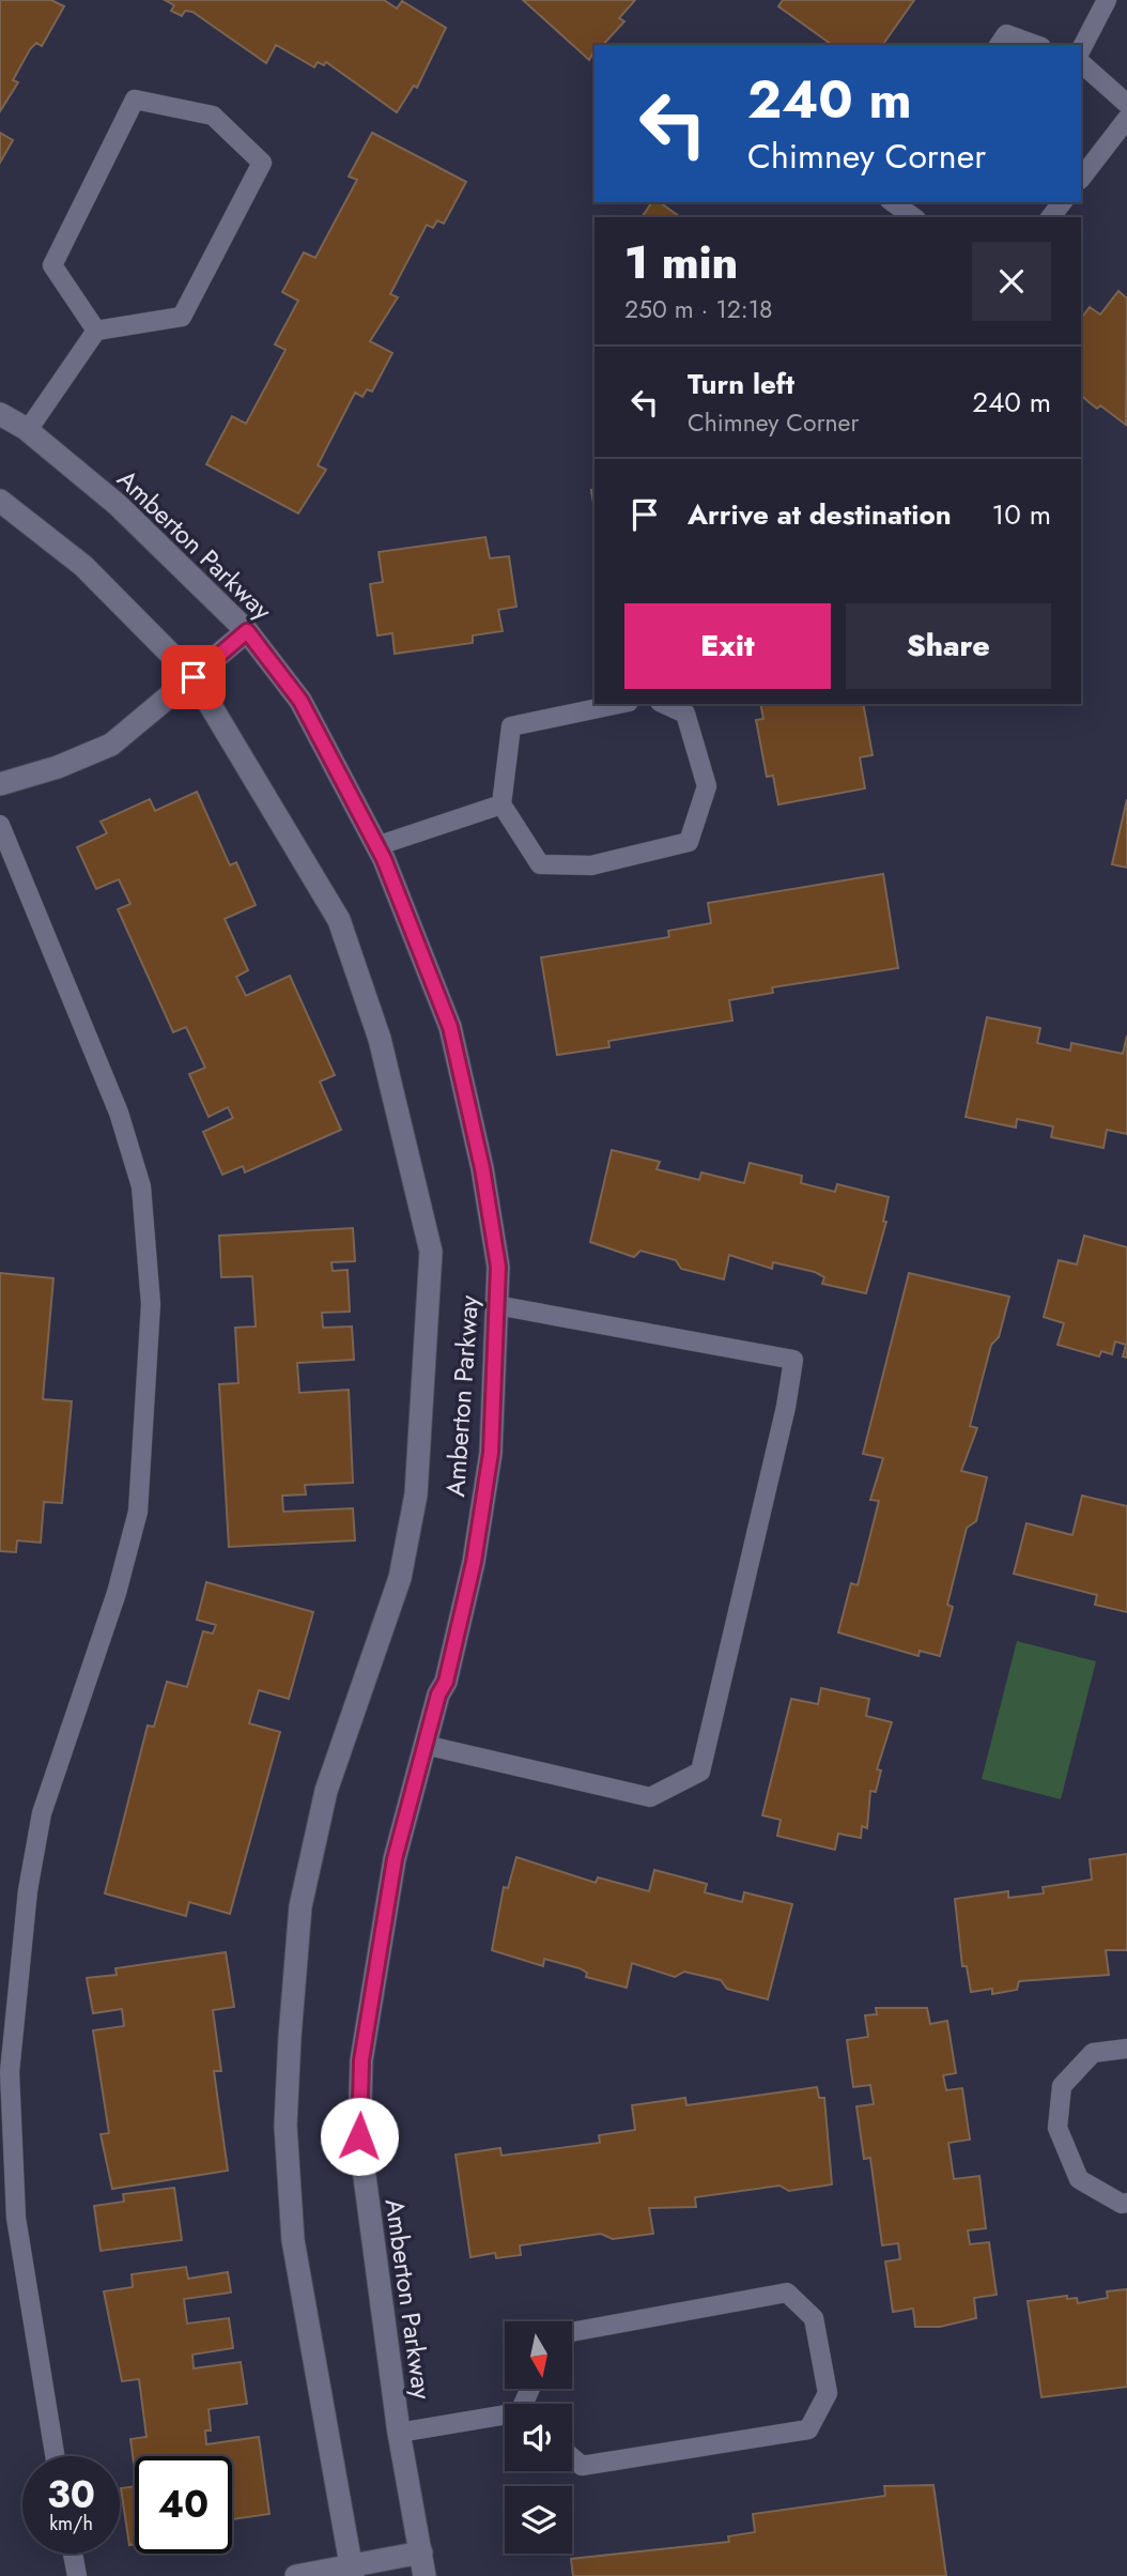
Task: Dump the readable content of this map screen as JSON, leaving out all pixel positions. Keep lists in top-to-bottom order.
{
  "streets": {
    "street": ["Amberton Parkway"]
  },
  "north": "bottom",
  "page": {
    "turn": ["240 m", "Chimney Corner"],
    "heading": ["1 min", "250 m · 12:18"],
    "list": [
      {
        "name": "Turn left",
        "note": "Chimney Corner",
        "value": "240 m"
      },
      {
        "name": "Arrive at destination",
        "value": "10 m"
      }
    ],
    "buttons": ["Exit", "Share"],
    "speed": "30 km/h",
    "limit": "40"
  }
}
